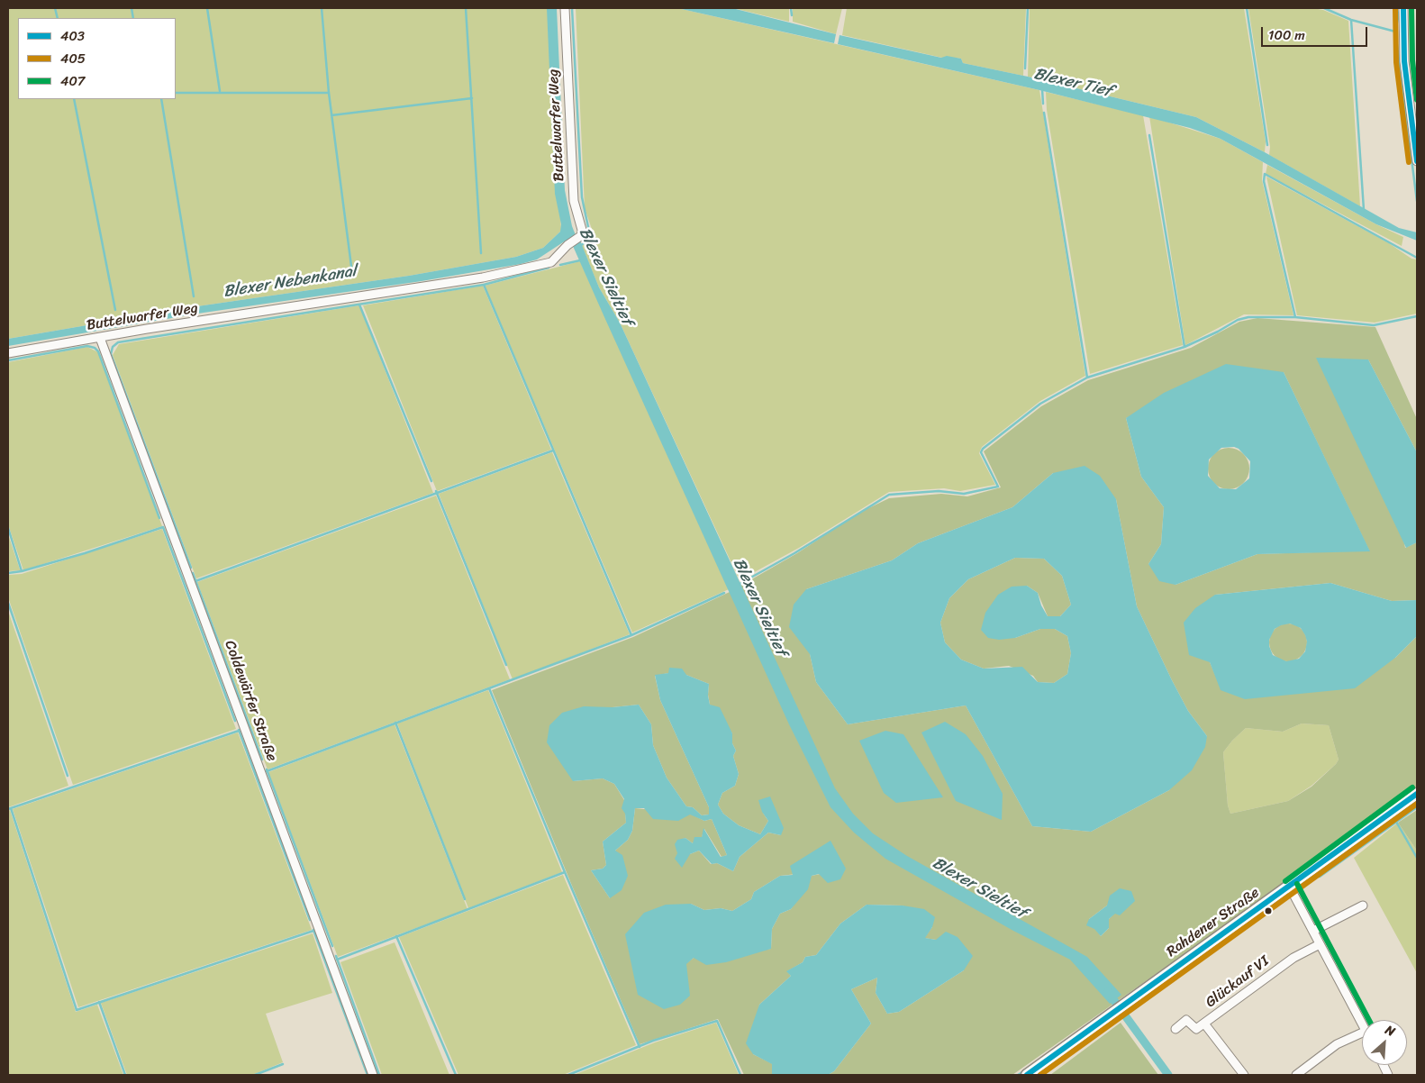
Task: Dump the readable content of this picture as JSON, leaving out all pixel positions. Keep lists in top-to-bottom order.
{
  "streets": {
    "main road": ["Rahdener Straße"],
    "street": ["Buttelwarfer Weg", "Coldewärfer Straße", "Glückauf VI"]
  },
  "crossings": [
    ["Buttelwarfer Weg", "Coldewärfer Straße"]
  ],
  "water": ["Blexer Tief", "Blexer Sieltief", "Blexer Nebenkanal"],
  "lines": ["transit line 403", "transit line 405", "transit line 407"],
  "legend": ["403", "405", "407"],
  "scale_bar": "100 m",
  "north": "top right"
}
